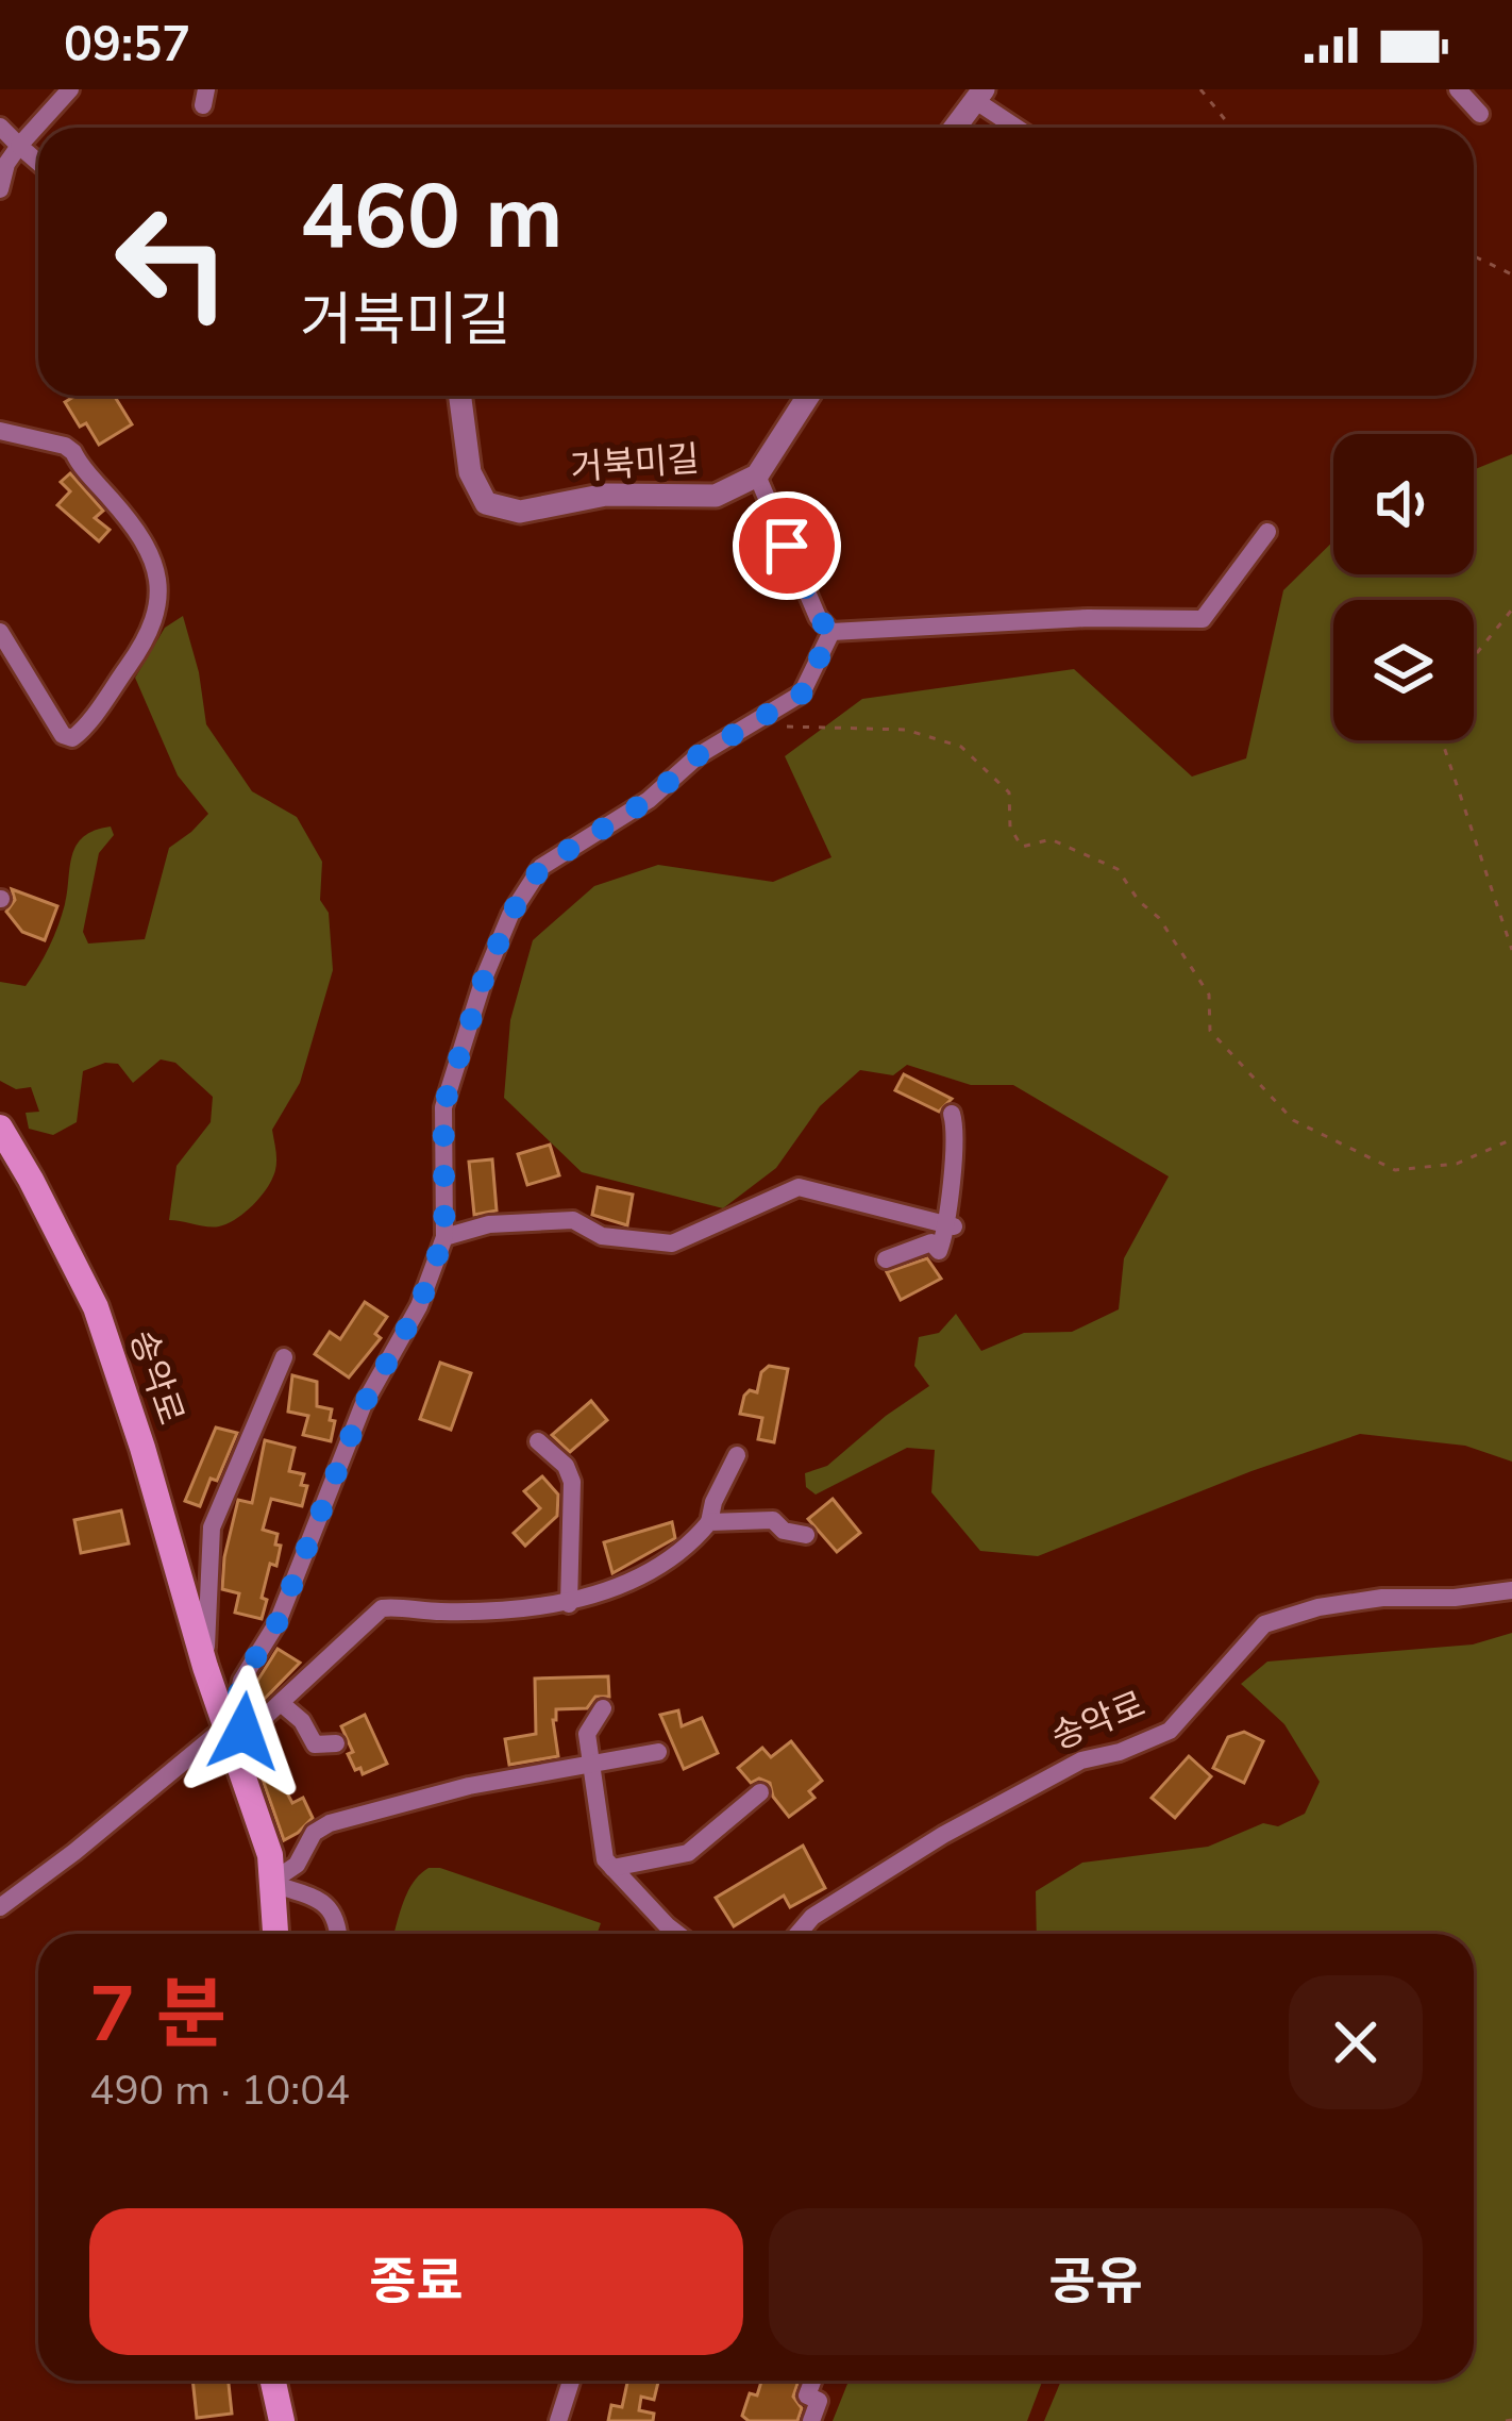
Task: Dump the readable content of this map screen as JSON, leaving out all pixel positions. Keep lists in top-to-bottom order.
{
  "streets": {
    "main road": ["송악로"],
    "street": ["거북미길"]
  },
  "page": {
    "status": "09:57",
    "turn": ["460 m", "거북미길"],
    "heading": ["7 분", "490 m · 10:04"],
    "buttons": ["종료", "공유"]
  }
}
